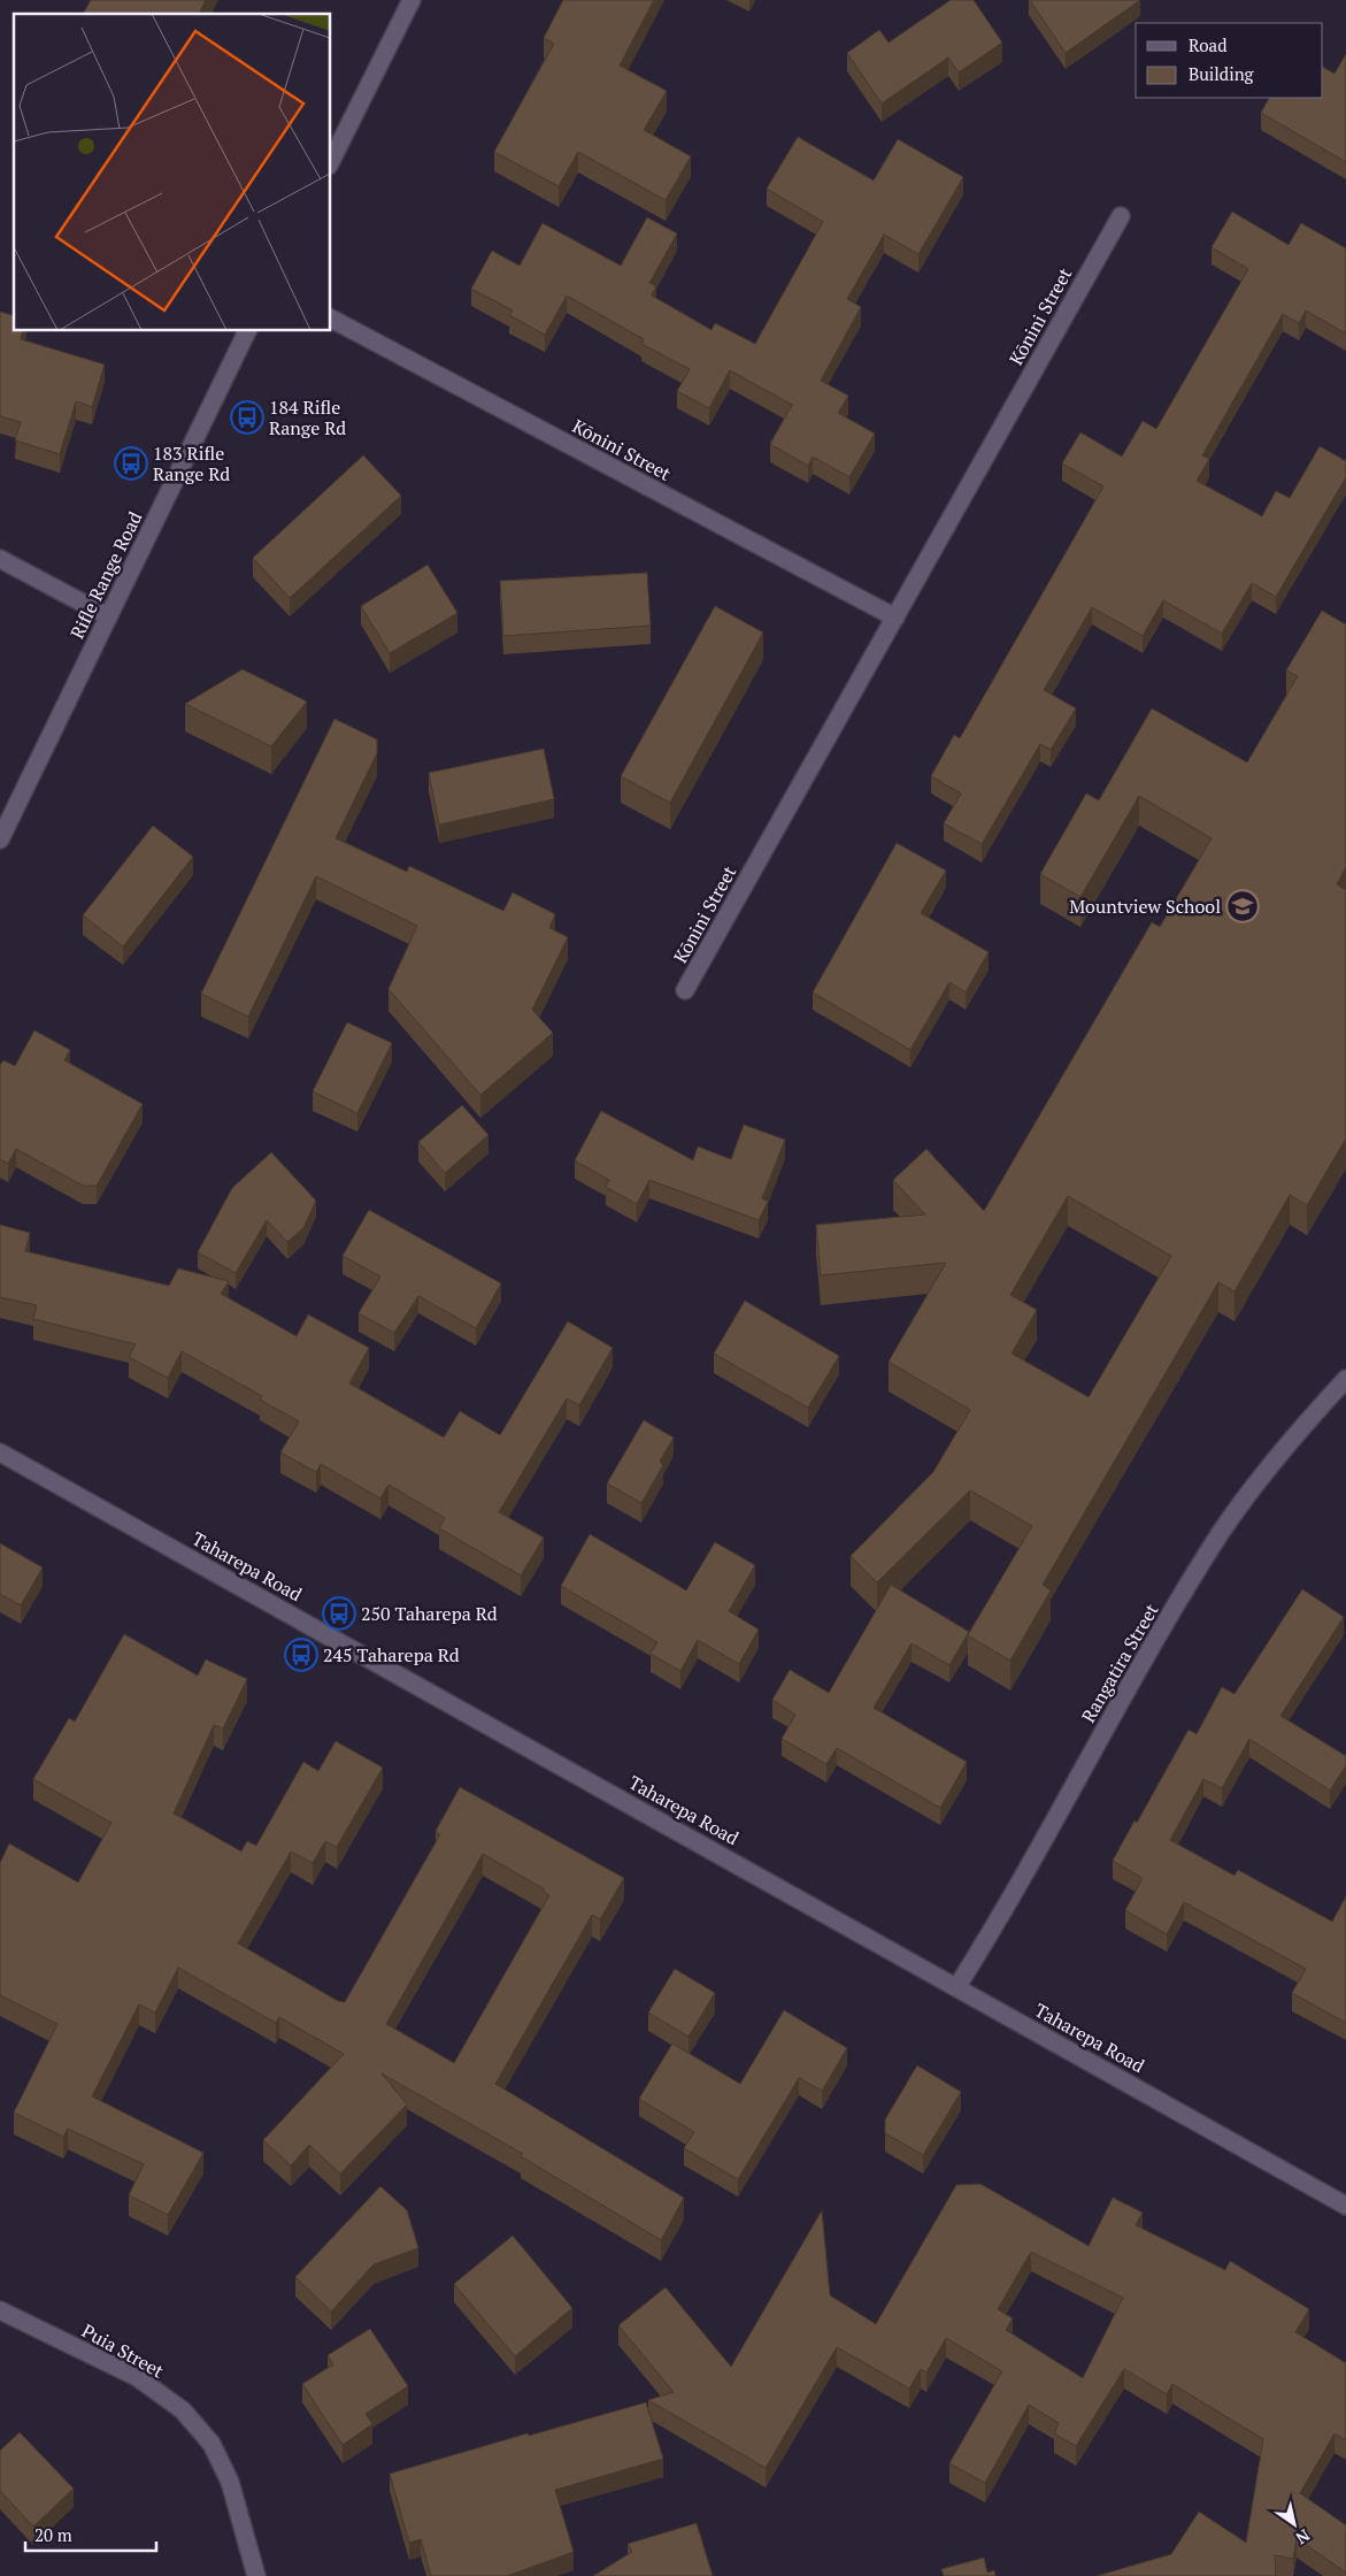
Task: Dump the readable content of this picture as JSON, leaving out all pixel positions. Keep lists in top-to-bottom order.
{
  "streets": {
    "street": [
      "Kōnini Street",
      "Rifle Range Road",
      "Taharepa Road",
      "Rangatira Street",
      "Puia Street"
    ]
  },
  "crossings": [
    ["Taharepa Road", "Rangatira Street"]
  ],
  "places": {
    "bus stop": [
      "184 Rifle Range Rd",
      "183 Rifle Range Rd",
      "250 Taharepa Rd",
      "245 Taharepa Rd"
    ],
    "school or university": ["Mountview School"]
  },
  "legend": ["Road", "Building"],
  "scale_bar": "20 m",
  "north": "bottom right"
}
